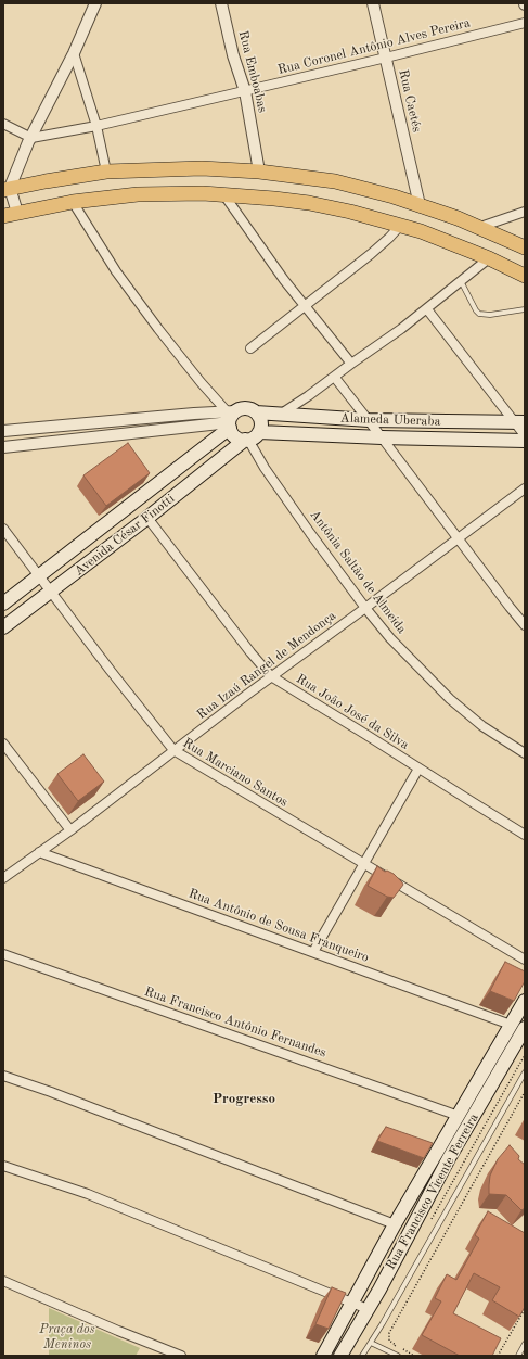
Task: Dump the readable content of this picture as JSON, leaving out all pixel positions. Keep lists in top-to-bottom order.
{
  "streets": {
    "main road": ["Alameda Uberaba", "Avenida César Finotti", "Rua Francisco Vicente Ferreira"],
    "street": [
      "Rua Coronel Antônio Alves Pereira",
      "Rua Emboabas",
      "Rua Caetés",
      "Antônia Saltão de Almeida",
      "Rua Izaú Rangel de Mendonça",
      "Rua João José da Silva",
      "Rua Marciano Santos",
      "Rua Antônio de Sousa Franqueiro",
      "Rua Francisco Antônio Fernandes"
    ]
  },
  "crossings": [
    ["Rua Coronel Antônio Alves Pereira", "Rua Emboabas"],
    ["Rua Coronel Antônio Alves Pereira", "Rua Caetés"],
    ["Alameda Uberaba", "Avenida César Finotti"],
    ["Alameda Uberaba", "Antônia Saltão de Almeida"],
    ["Avenida César Finotti", "Antônia Saltão de Almeida"],
    ["Avenida César Finotti", "Rua João José da Silva"],
    ["Avenida César Finotti", "Rua Marciano Santos"],
    ["Antônia Saltão de Almeida", "Rua Izaú Rangel de Mendonça"],
    ["Rua Izaú Rangel de Mendonça", "Rua João José da Silva"],
    ["Rua Izaú Rangel de Mendonça", "Rua Marciano Santos"],
    ["Rua Izaú Rangel de Mendonça", "Rua Antônio de Sousa Franqueiro"],
    ["Rua Antônio de Sousa Franqueiro", "Rua Francisco Vicente Ferreira"],
    ["Rua Francisco Antônio Fernandes", "Rua Francisco Vicente Ferreira"]
  ],
  "districts": ["Progresso"],
  "parks": ["Praça dos Meninos"]
}
